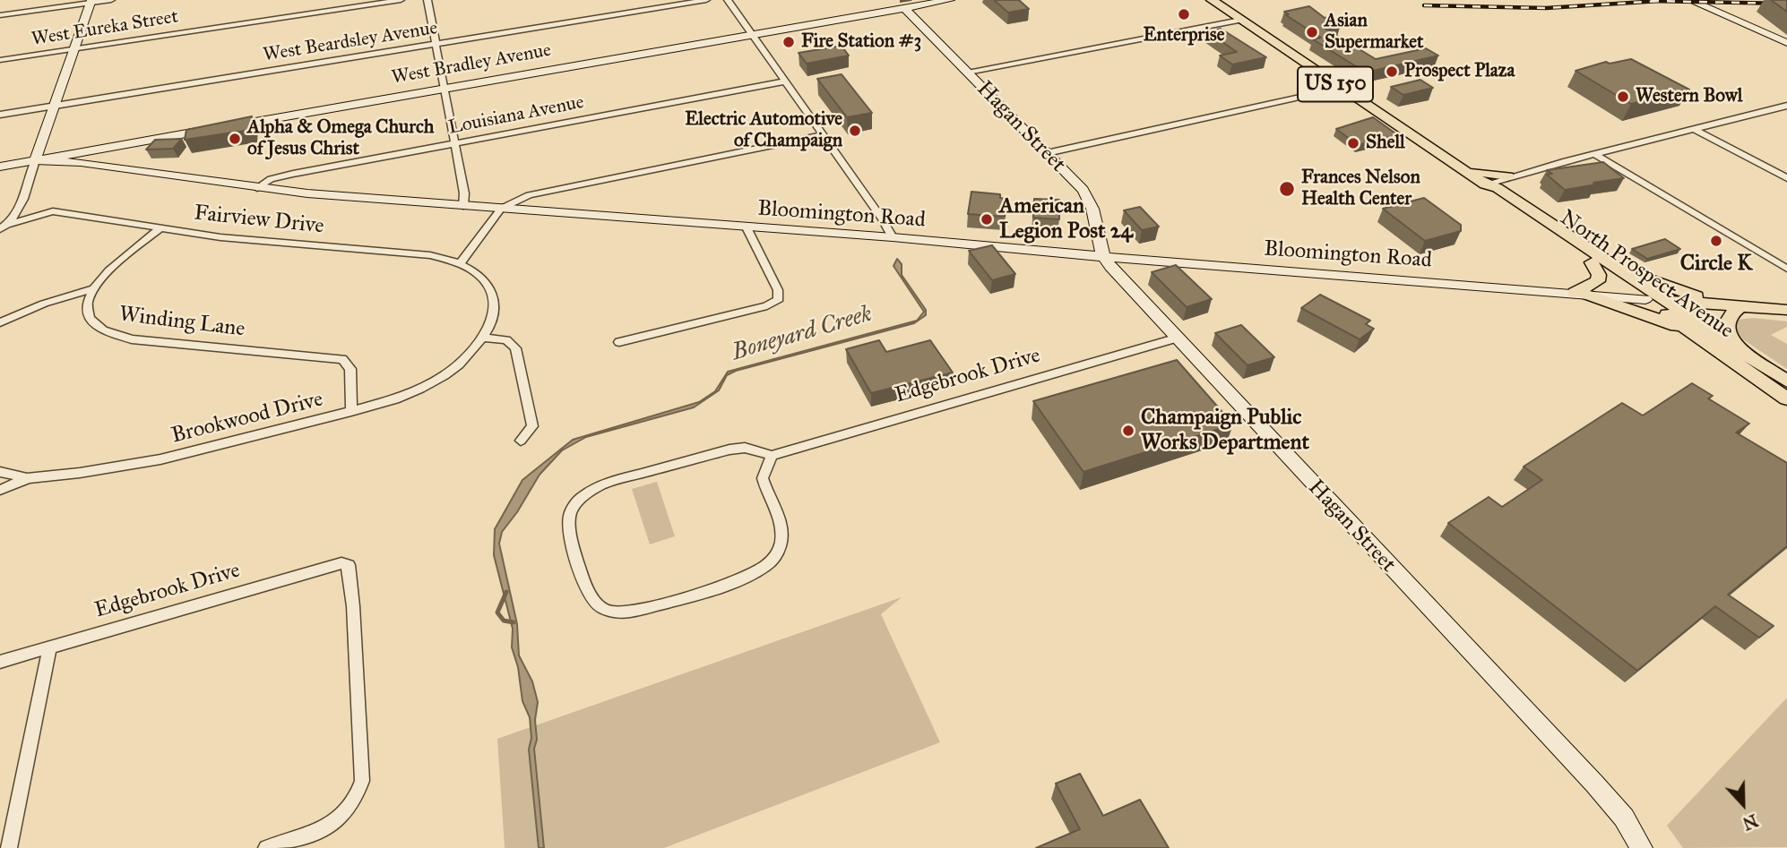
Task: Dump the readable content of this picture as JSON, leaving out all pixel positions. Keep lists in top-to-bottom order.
{
  "streets": {
    "main road": [
      "West Bradley Avenue",
      "US 150",
      "Hagan Street",
      "Bloomington Road",
      "North Prospect Avenue"
    ],
    "street": [
      "West Eureka Street",
      "West Beardsley Avenue",
      "Louisiana Avenue",
      "Fairview Drive",
      "Winding Lane",
      "Edgebrook Drive",
      "Brookwood Drive"
    ]
  },
  "crossings": [
    ["West Bradley Avenue", "Hagan Street"],
    ["Louisiana Avenue", "Bloomington Road"],
    ["Hagan Street", "Bloomington Road"],
    ["Hagan Street", "Edgebrook Drive"],
    ["Bloomington Road", "North Prospect Avenue"],
    ["Fairview Drive", "Winding Lane"],
    ["Winding Lane", "Brookwood Drive"]
  ],
  "water": ["Boneyard Creek"],
  "places": [
    "Enterprise",
    "Asian Supermarket",
    "Fire Station #3",
    "Prospect Plaza",
    "Western Bowl",
    "Electric Automotive of Champaign",
    "Alpha & Omega Church of Jesus Christ",
    "Shell",
    "Frances Nelson Health Center",
    "American Legion Post 24",
    "Circle K",
    "Champaign Public Works Department"
  ],
  "north": "bottom"
}
